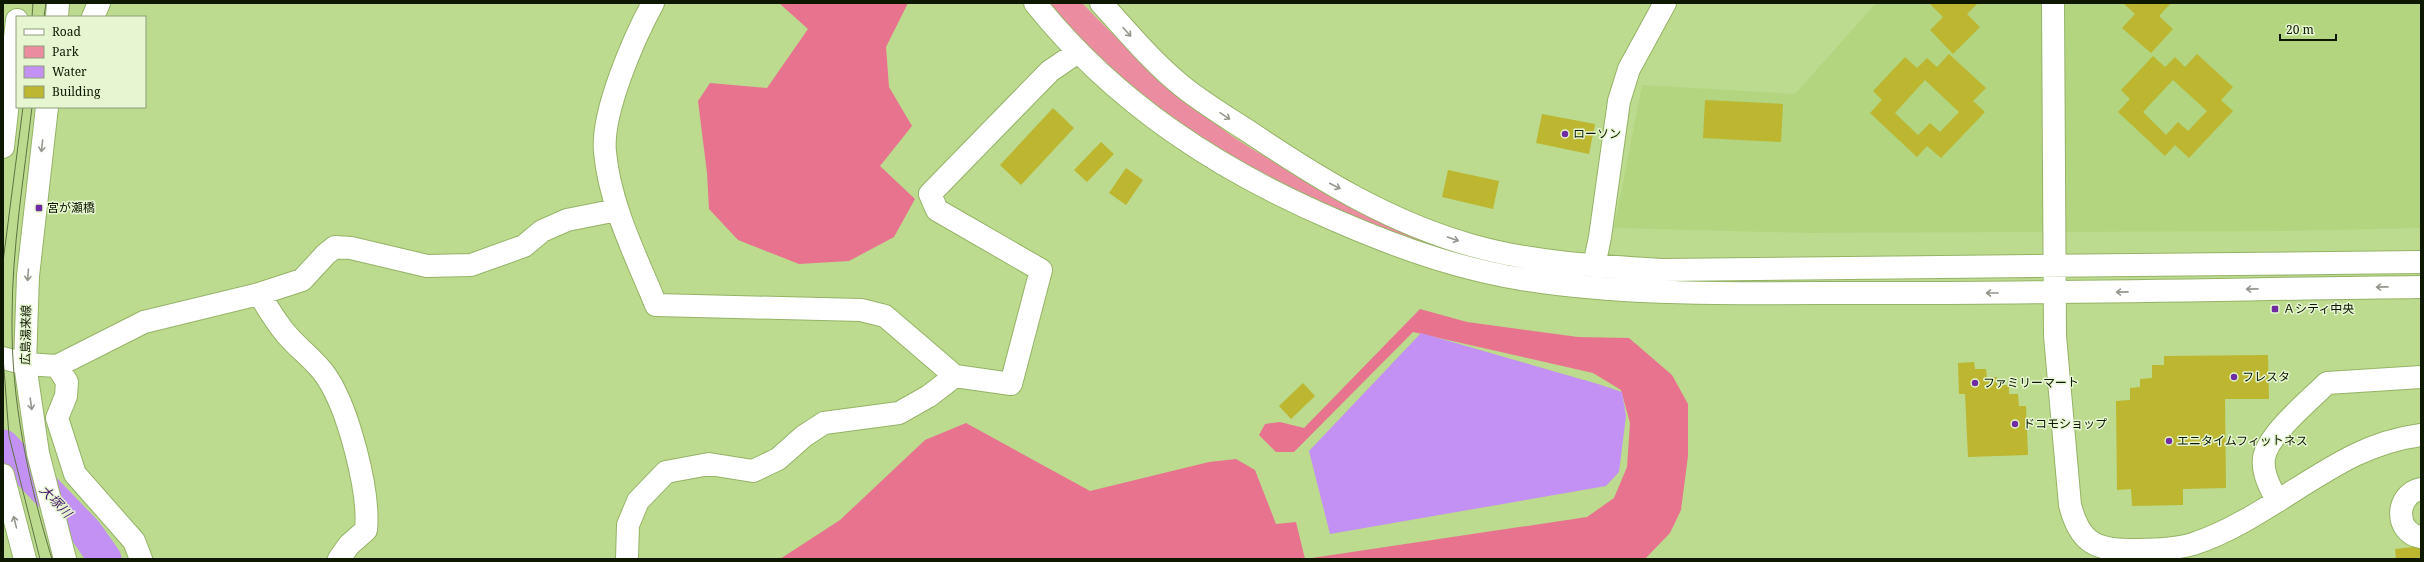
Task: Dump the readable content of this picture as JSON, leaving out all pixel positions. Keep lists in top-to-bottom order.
{
  "streets": {
    "street": ["広島湯来線"]
  },
  "one_way": ["広島湯来線"],
  "water": ["大塚川"],
  "places": {
    "other": [
      "ローソン",
      "フレスタ",
      "ファミリーマート",
      "ドコモショップ",
      "エニタイムフィットネス"
    ],
    "transit": ["宮が瀬橋", "Ａシティ中央"]
  },
  "legend": [
    "Road",
    "Park",
    "Water",
    "Building"
  ],
  "scale_bar": "20 m"
}
